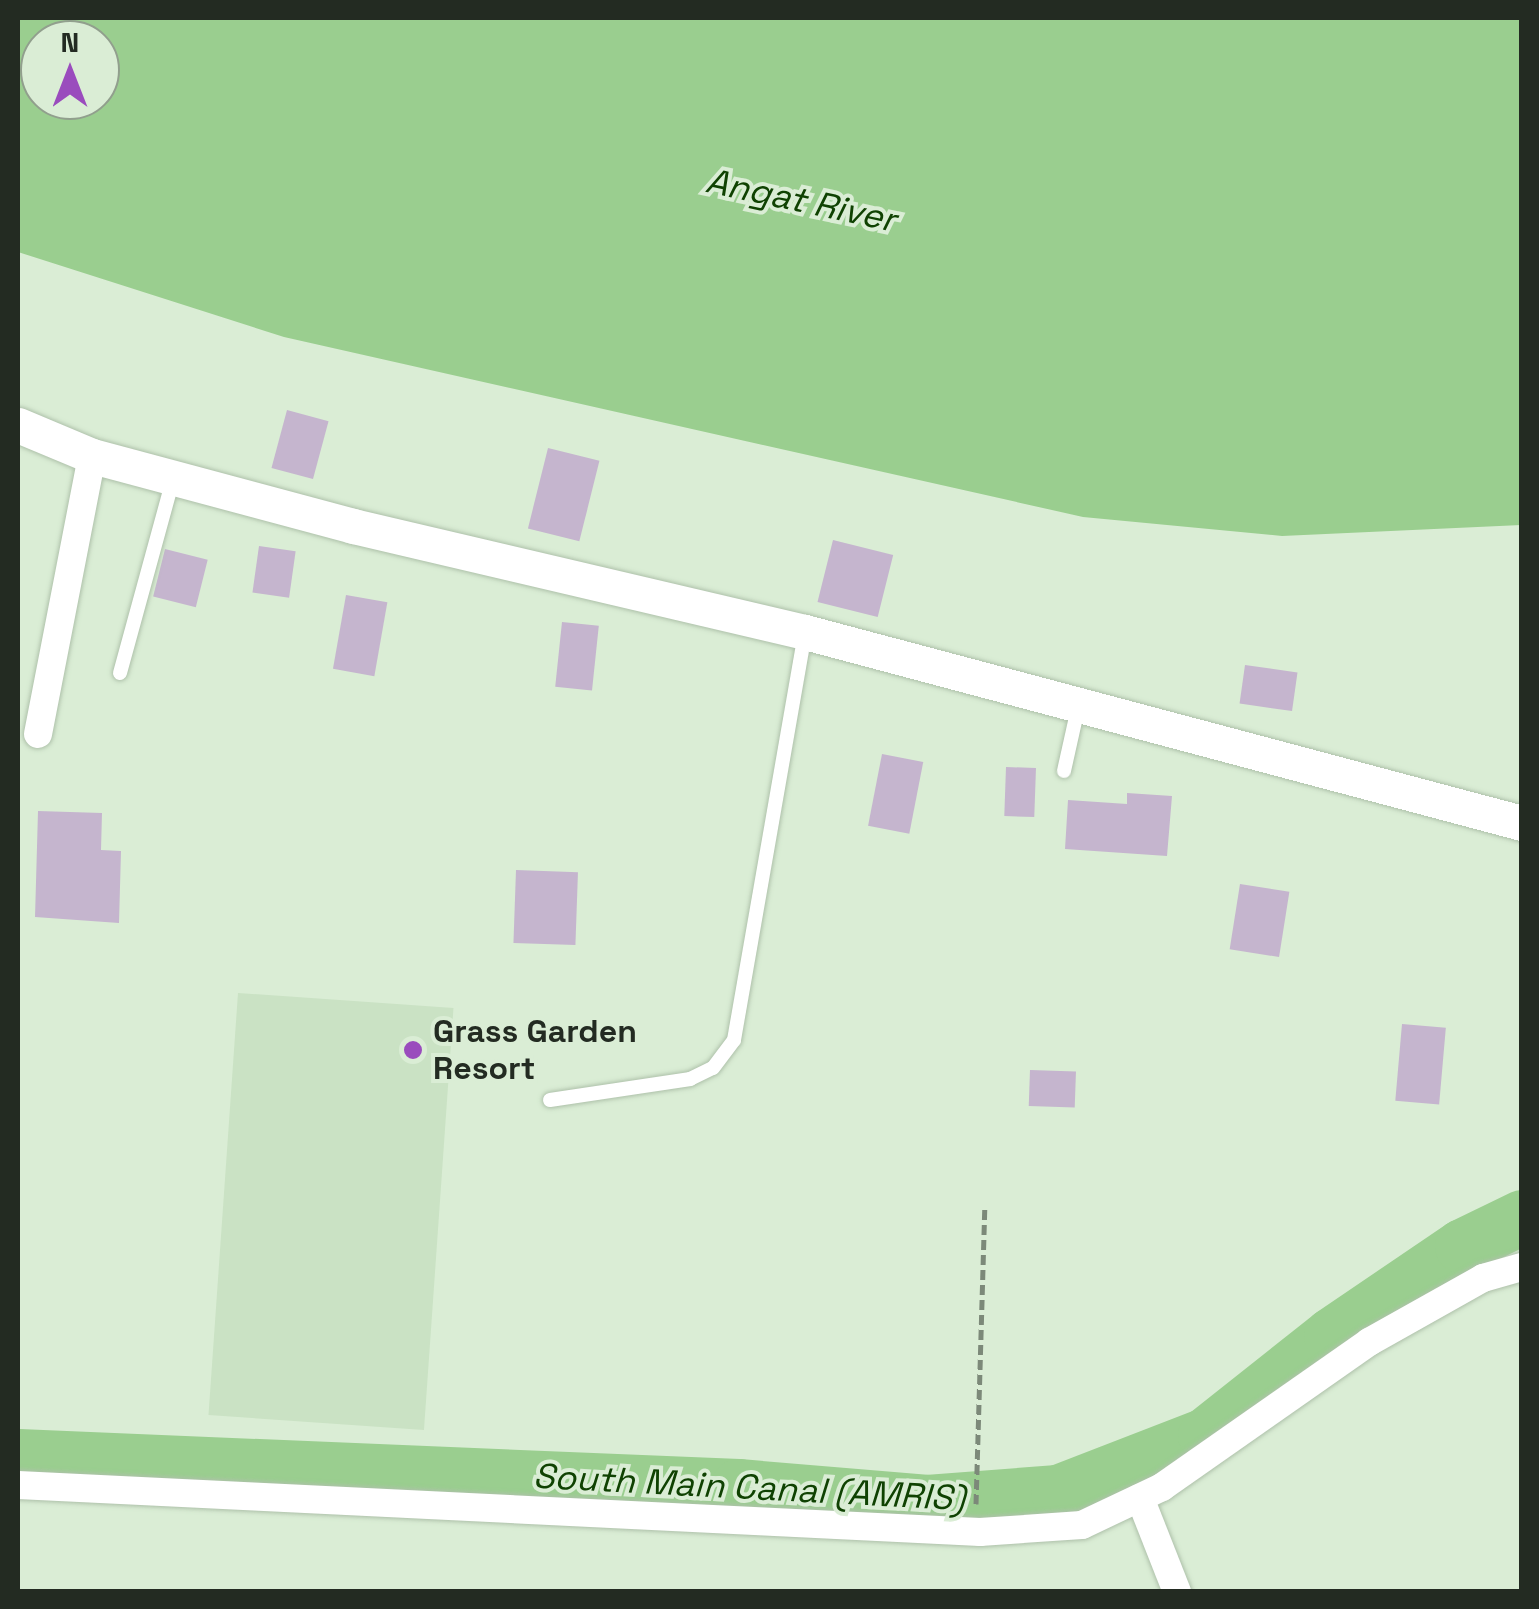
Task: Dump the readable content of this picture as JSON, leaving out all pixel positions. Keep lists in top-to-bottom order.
{
  "water": ["Angat River", "South Main Canal (AMRIS)"],
  "places": ["Grass Garden Resort"],
  "north": "top"
}
